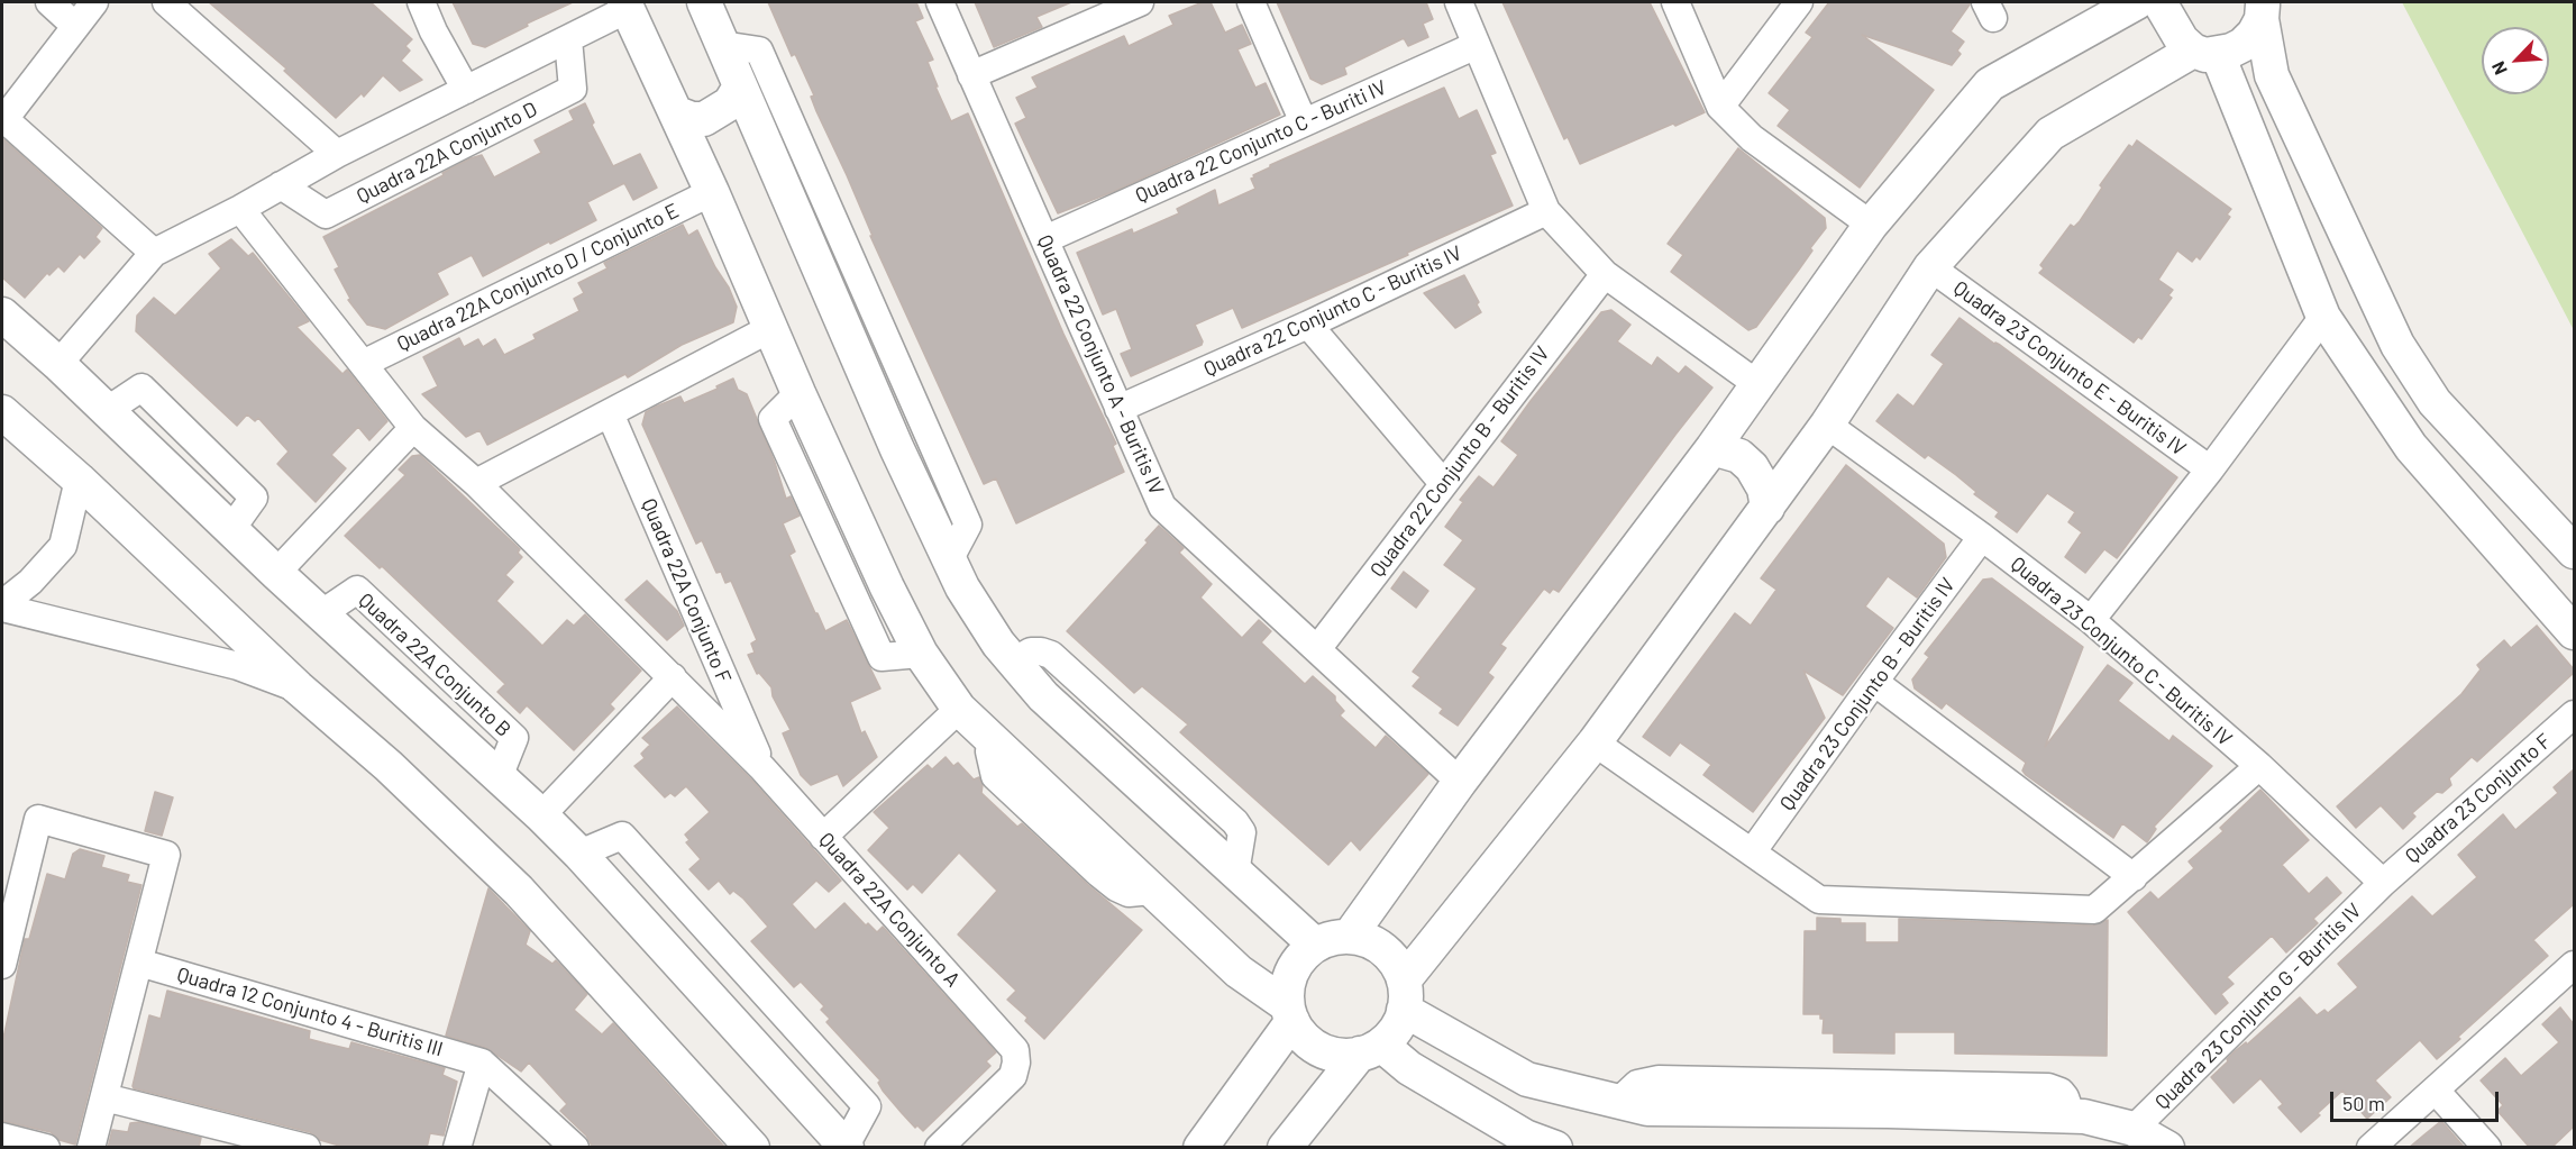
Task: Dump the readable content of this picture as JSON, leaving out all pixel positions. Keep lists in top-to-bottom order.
{
  "streets": {
    "street": [
      "Quadra 22 Conjunto C - Buriti IV",
      "Quadra 22A Conjunto D",
      "Quadra 22A Conjunto D / Conjunto E",
      "Quadra 22 Conjunto C - Buritis IV",
      "Quadra 22 Conjunto A - Buritis IV",
      "Quadra 23 Conjunto E - Buritis IV",
      "Quadra 22 Conjunto B - Buritis IV",
      "Quadra 22A Conjunto F",
      "Quadra 23 Conjunto C - Buritis IV",
      "Quadra 23 Conjunto B - Buritis IV",
      "Quadra 23 Conjunto F",
      "Quadra 22A Conjunto A",
      "Quadra 23 Conjunto G - Buritis IV",
      "Quadra 12 Conjunto 4 - Buritis III"
    ]
  },
  "crossings": [
    ["Quadra 22 Conjunto C - Buriti IV", "Quadra 22 Conjunto A - Buritis IV"],
    ["Quadra 22 Conjunto C - Buritis IV", "Quadra 22 Conjunto A - Buritis IV"],
    ["Quadra 22 Conjunto A - Buritis IV", "Quadra 22 Conjunto B - Buritis IV"],
    ["Quadra 22A Conjunto F", "Quadra 22A Conjunto A"],
    ["Quadra 23 Conjunto C - Buritis IV", "Quadra 23 Conjunto B - Buritis IV"],
    ["Quadra 23 Conjunto C - Buritis IV", "Quadra 23 Conjunto F"],
    ["Quadra 23 Conjunto C - Buritis IV", "Quadra 23 Conjunto G - Buritis IV"],
    ["Quadra 23 Conjunto F", "Quadra 23 Conjunto G - Buritis IV"]
  ],
  "scale_bar": "50 m",
  "north": "bottom left"
}
